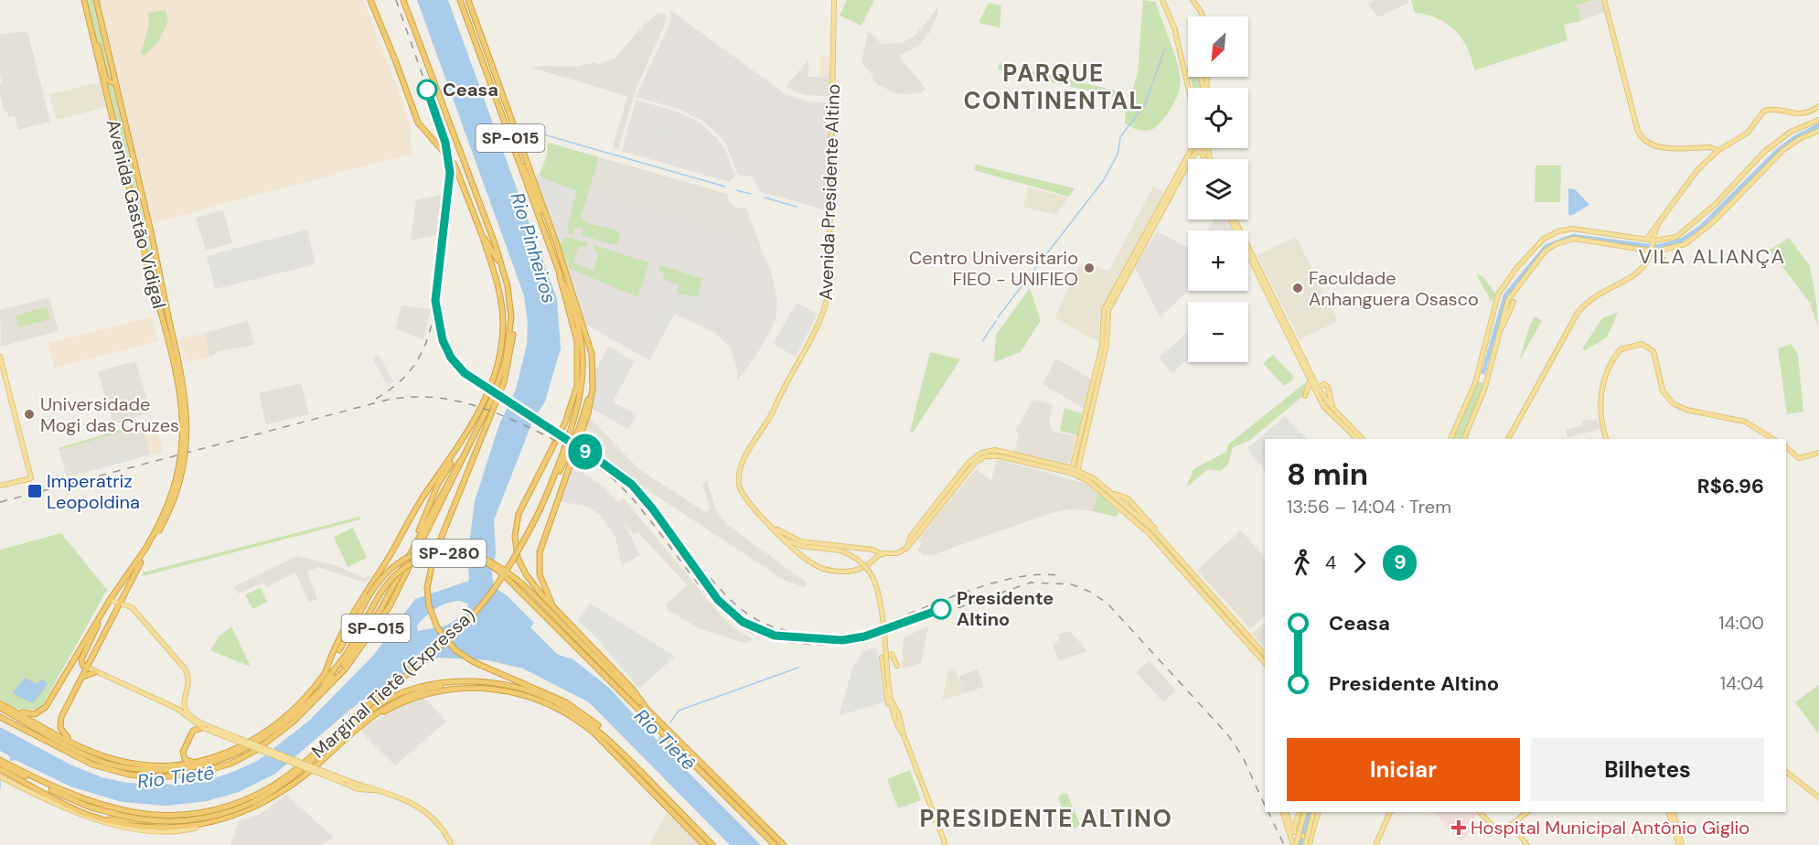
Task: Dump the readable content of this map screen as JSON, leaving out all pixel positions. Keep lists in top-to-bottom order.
{
  "streets": {
    "highway": [
      "SP-015",
      "Avenida Gastão Vidigal",
      "SP-280",
      "Marginal Tietê (Expressa)"
    ],
    "main road": ["Avenida Presidente Altino"]
  },
  "crossings": [
    ["SP-015", "SP-280"],
    ["SP-015", "Marginal Tietê (Expressa)"]
  ],
  "districts": ["PARQUE CONTINENTAL", "VILA ALIANÇA", "PRESIDENTE ALTINO"],
  "water": ["Rio Pinheiros", "Rio Tietê"],
  "places": {
    "other": [
      "Ceasa",
      "Centro Universitario FIEO - UNIFIEO",
      "Faculdade Anhanguera Osasco",
      "Universidade Mogi das Cruzes",
      "Presidente Altino"
    ],
    "transit": ["Imperatriz Leopoldina"],
    "health": ["Hospital Municipal Antônio Giglio"]
  },
  "north": "bottom left",
  "page": {
    "on_map": "9",
    "map_buttons": ["+", "−"],
    "heading": ["8 min", "13:56 – 14:04 · Trem", "R$6.96"],
    "legs": ["4", "9"],
    "list": [
      {
        "name": "Ceasa",
        "value": "14:00"
      },
      {
        "name": "Presidente Altino",
        "value": "14:04"
      }
    ],
    "buttons": ["Iniciar", "Bilhetes"]
  }
}
